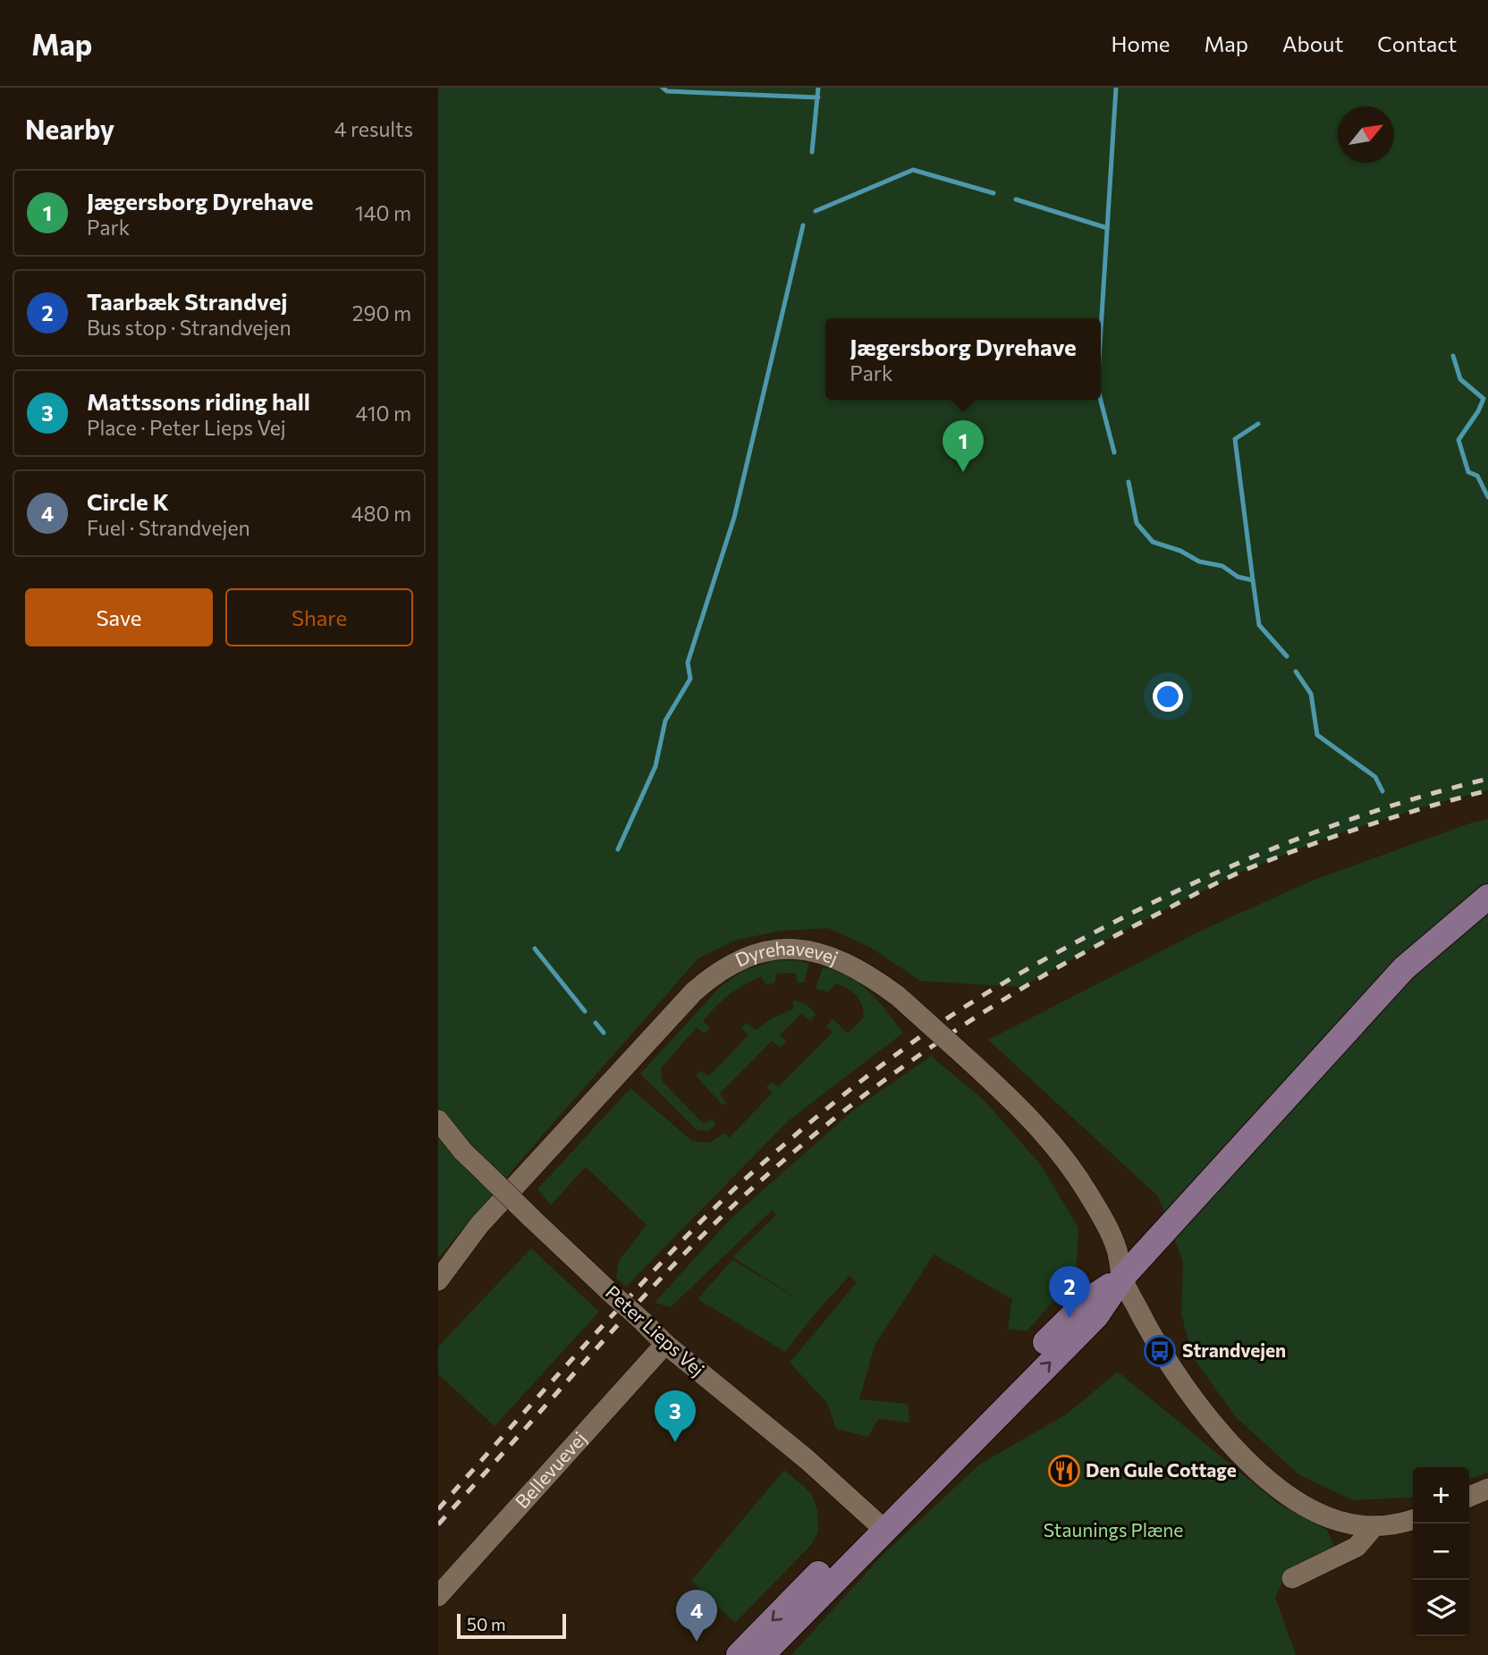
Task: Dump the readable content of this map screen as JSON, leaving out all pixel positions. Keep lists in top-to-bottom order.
{
  "streets": {
    "street": ["Dyrehavevej", "Peter Lieps Vej", "Bellevuevej"]
  },
  "crossings": [
    ["Peter Lieps Vej", "Bellevuevej"]
  ],
  "parks": ["Staunings Plæne"],
  "places": {
    "bus stop": ["Strandvejen"],
    "restaurant": ["Den Gule Cottage"]
  },
  "scale_bar": "50 m",
  "north": "top right",
  "page": {
    "header": "Map",
    "nav": [
      "Home",
      "Map",
      "About",
      "Contact"
    ],
    "heading": ["Nearby", "4 results"],
    "list": [
      {
        "mark": "1",
        "name": "Jægersborg Dyrehave",
        "note": "Park",
        "value": "140 m"
      },
      {
        "mark": "2",
        "name": "Taarbæk Strandvej",
        "note": "Bus stop · Strandvejen",
        "value": "290 m"
      },
      {
        "mark": "3",
        "name": "Mattssons riding hall",
        "note": "Place · Peter Lieps Vej",
        "value": "410 m"
      },
      {
        "mark": "4",
        "name": "Circle K",
        "note": "Fuel · Strandvejen",
        "value": "480 m"
      }
    ],
    "popup": ["Jægersborg Dyrehave", "Park"],
    "pins": [
      "1",
      "2",
      "3",
      "4"
    ],
    "buttons": ["Save", "Share"],
    "map_buttons": ["+", "−"],
    "scale": "50 m"
  }
}
